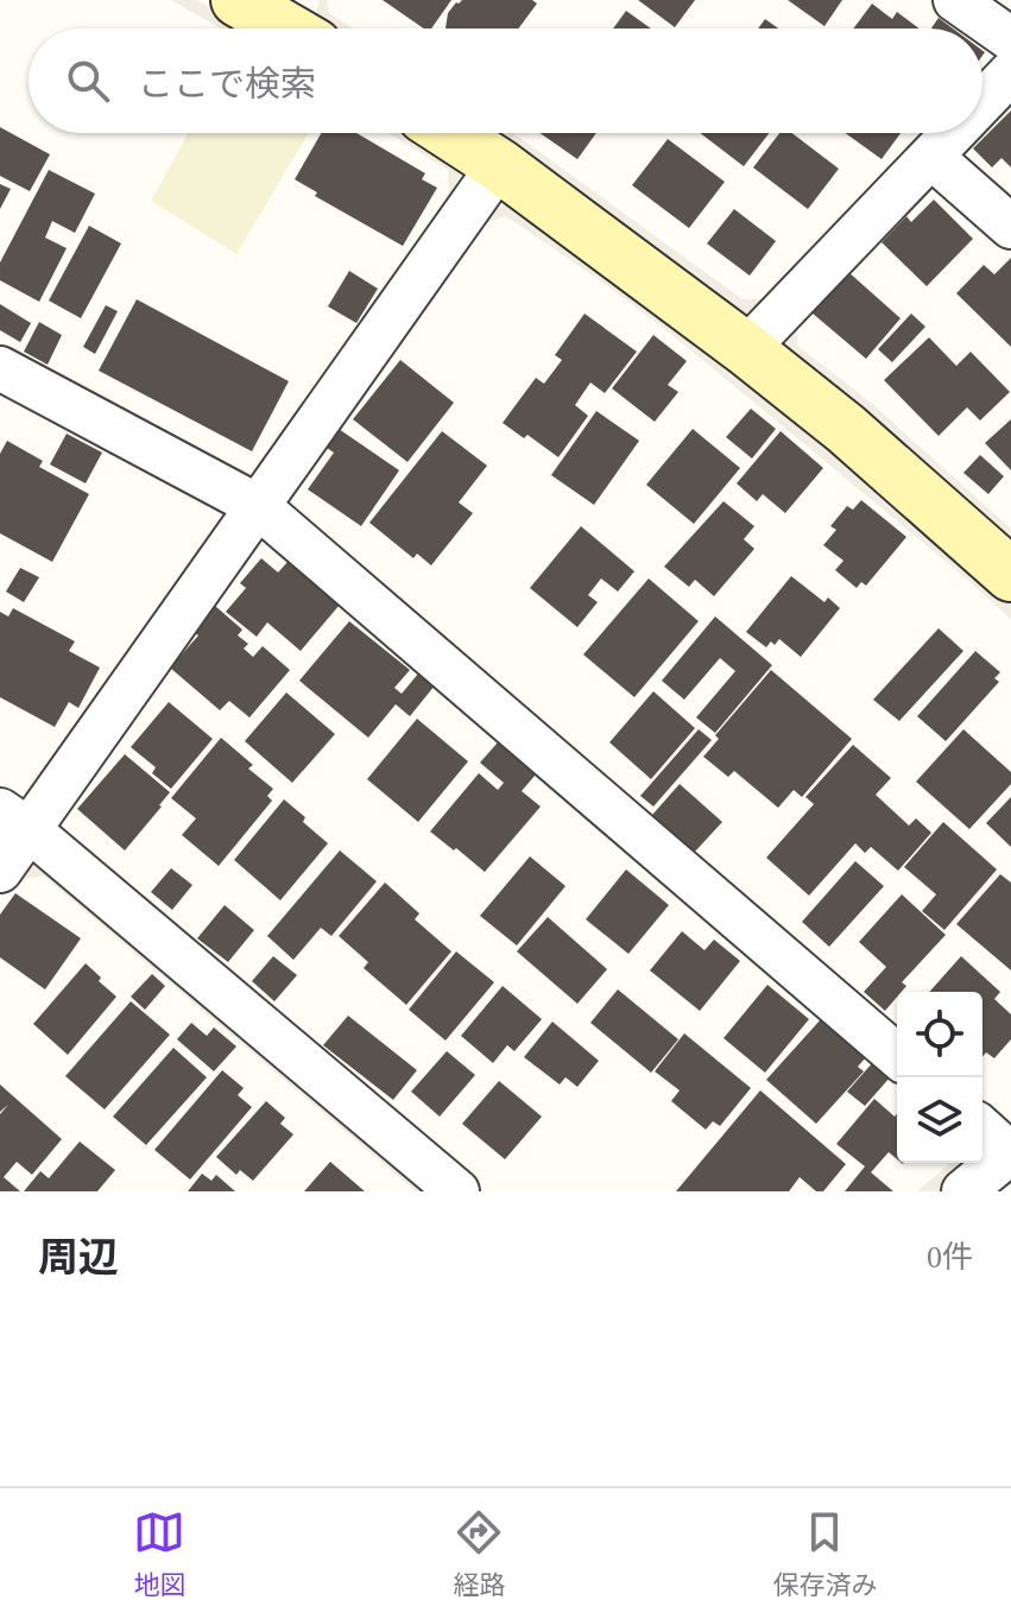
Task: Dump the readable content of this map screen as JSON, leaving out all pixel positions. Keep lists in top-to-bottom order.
{
  "page": {
    "search": "ここで検索",
    "heading": ["周辺", "0件"],
    "nav": ["地図", "経路", "保存済み"]
  }
}
